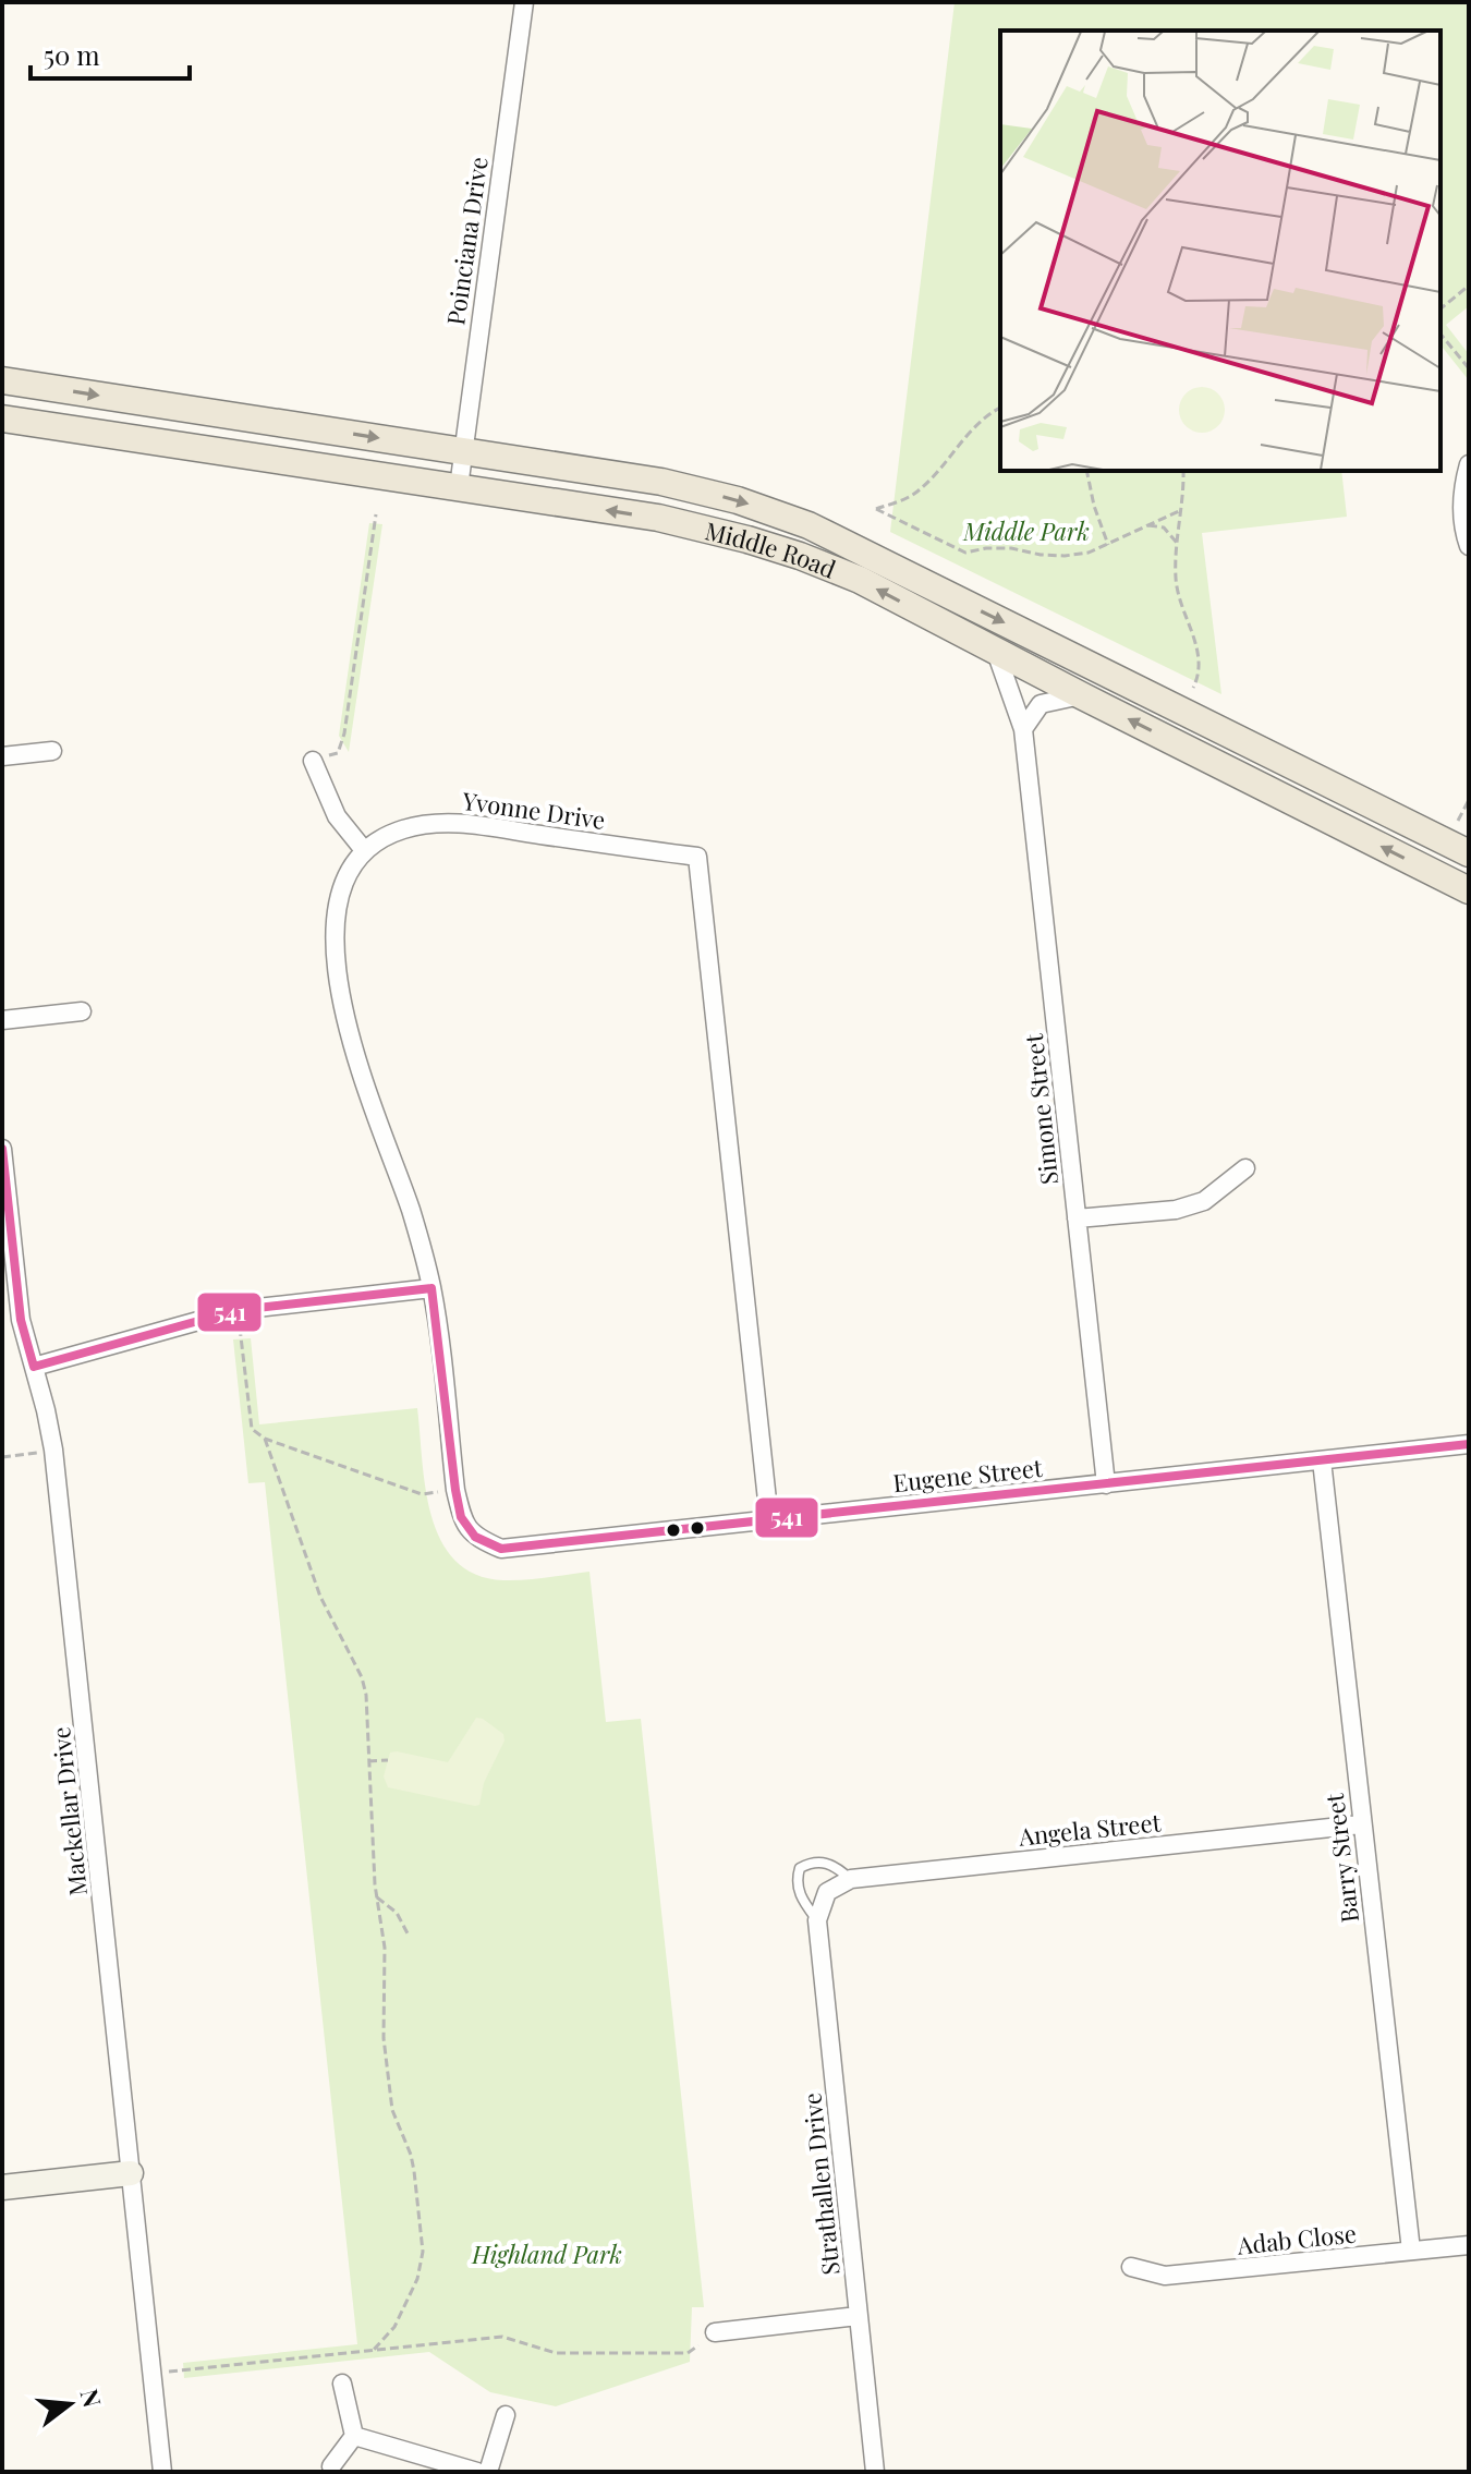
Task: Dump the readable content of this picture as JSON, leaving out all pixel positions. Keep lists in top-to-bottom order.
{
  "streets": {
    "main road": ["Middle Road"],
    "street": [
      "Poinciana Drive",
      "Yvonne Drive",
      "Simone Street",
      "Eugene Street",
      "Mackellar Drive",
      "Angela Street",
      "Barry Street",
      "Strathallen Drive",
      "Adab Close"
    ]
  },
  "crossings": [
    ["Poinciana Drive", "Middle Road"],
    ["Middle Road", "Simone Street"],
    ["Yvonne Drive", "Eugene Street"],
    ["Simone Street", "Eugene Street"],
    ["Eugene Street", "Barry Street"],
    ["Angela Street", "Barry Street"],
    ["Angela Street", "Strathallen Drive"],
    ["Barry Street", "Adab Close"]
  ],
  "parks": ["Middle Park", "Highland Park"],
  "lines": ["transit line 541"],
  "scale_bar": "50 m",
  "north": "right"
}
